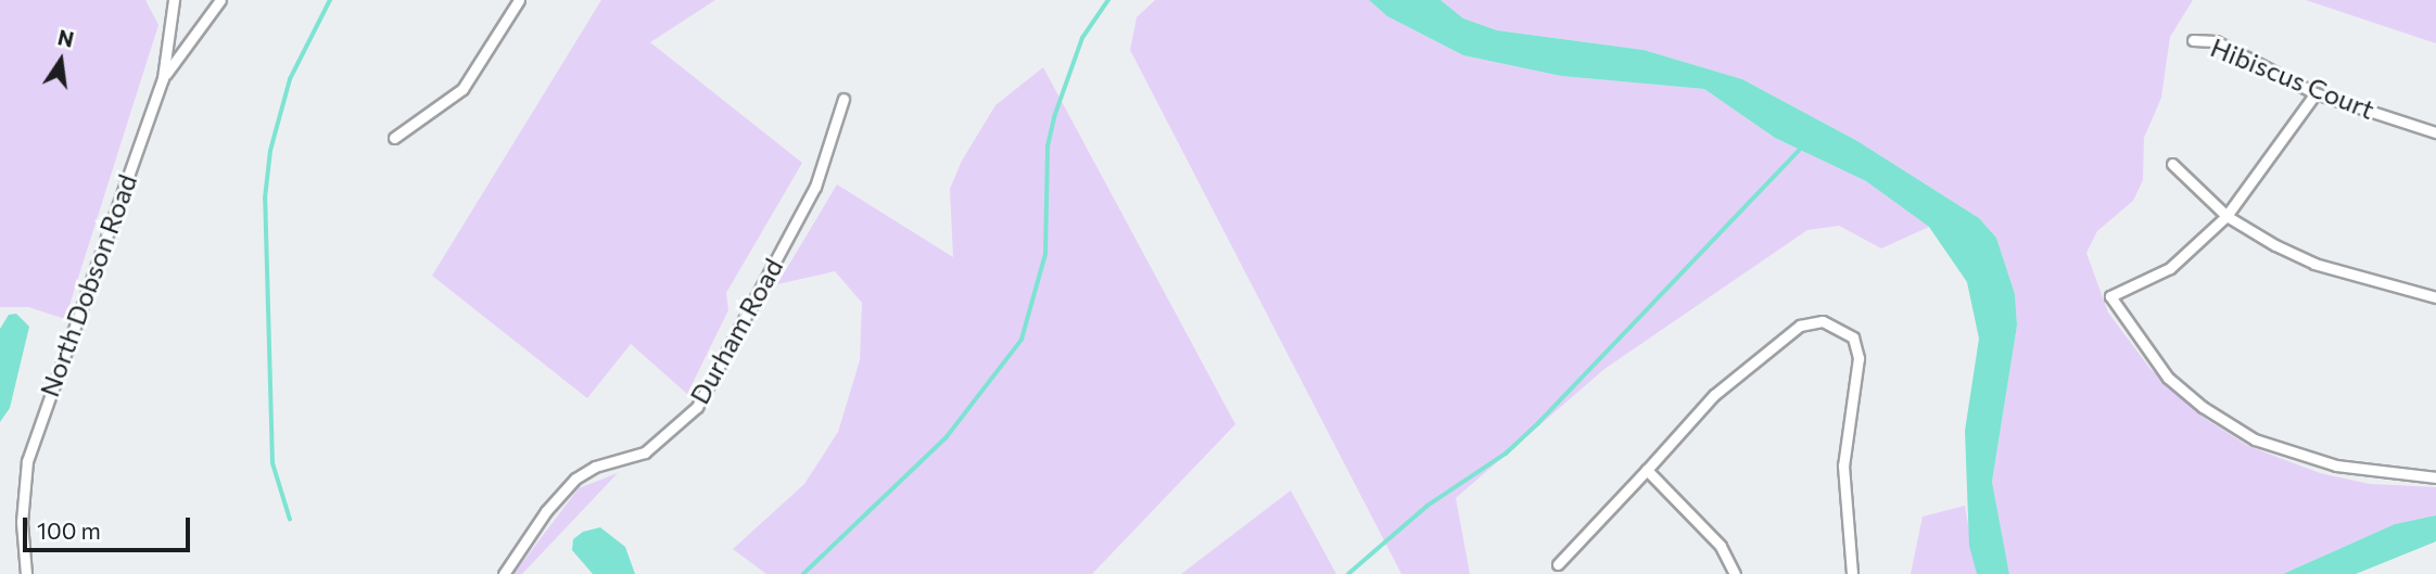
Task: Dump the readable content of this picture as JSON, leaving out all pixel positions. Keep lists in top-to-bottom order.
{
  "streets": {
    "street": ["Hibiscus Court", "North Dobson Road", "Durham Road"]
  },
  "scale_bar": "100 m",
  "north": "top"
}
